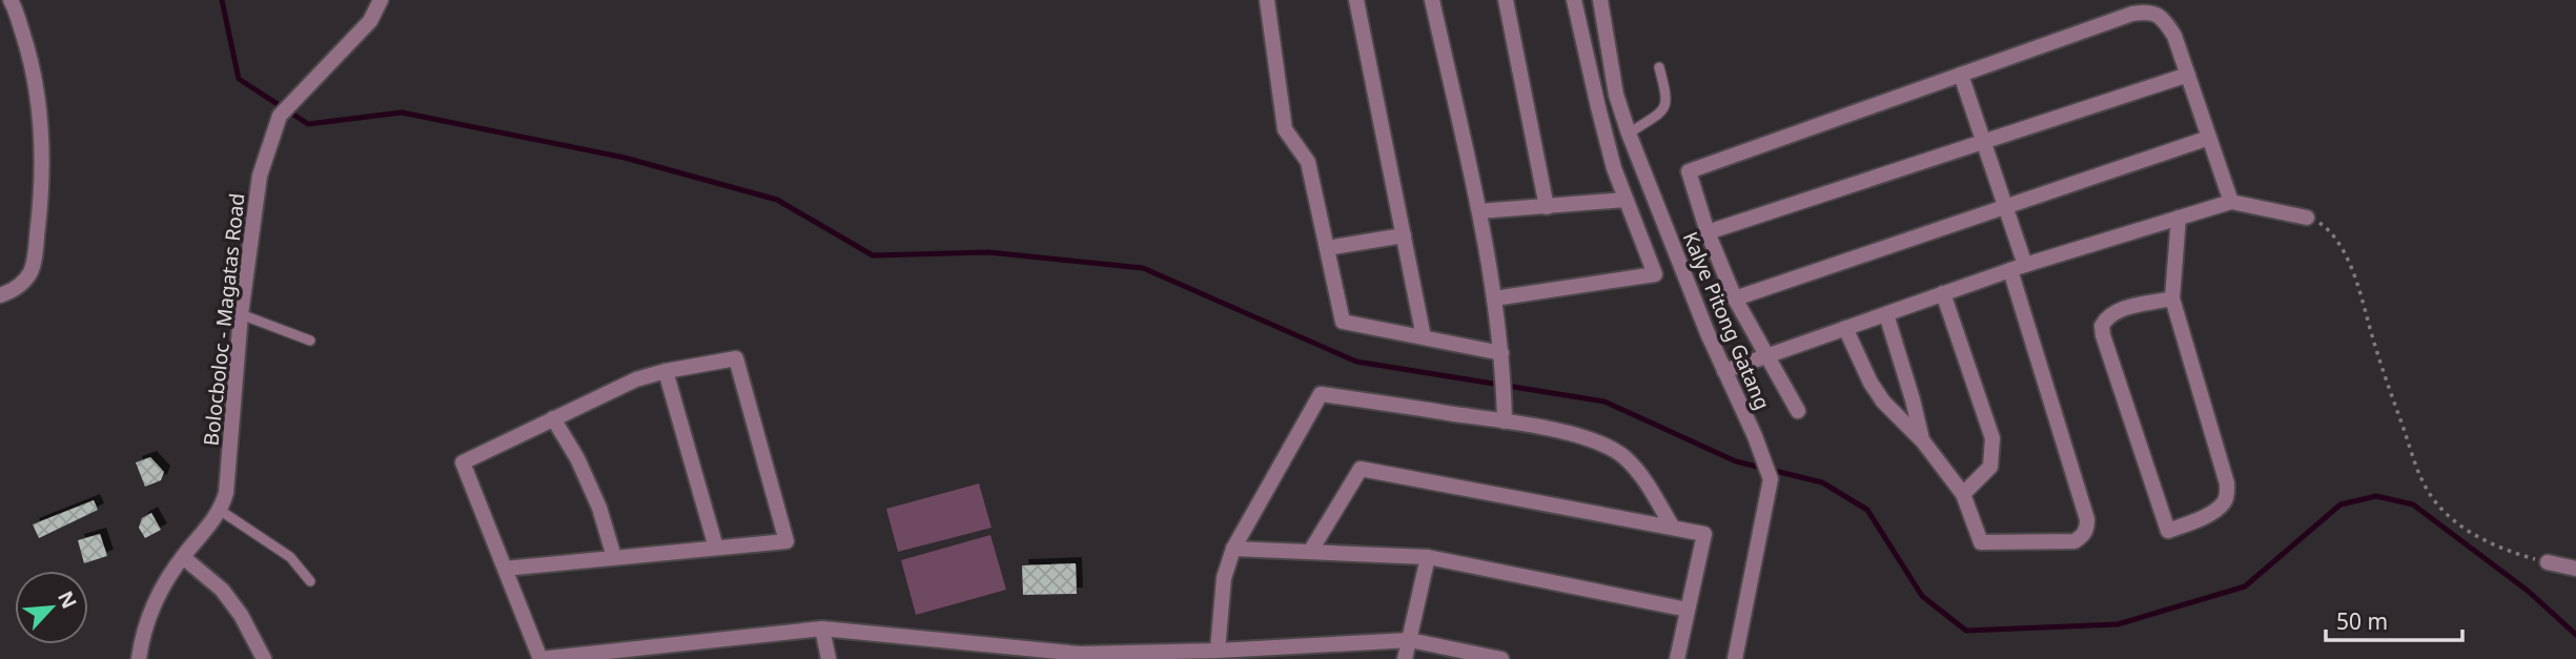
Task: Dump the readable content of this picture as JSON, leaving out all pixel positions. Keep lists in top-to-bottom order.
{
  "streets": {
    "street": ["Bolocboloc - Magatas Road", "Kalye Pitong Gatang"]
  },
  "scale_bar": "50 m",
  "north": "top right"
}
